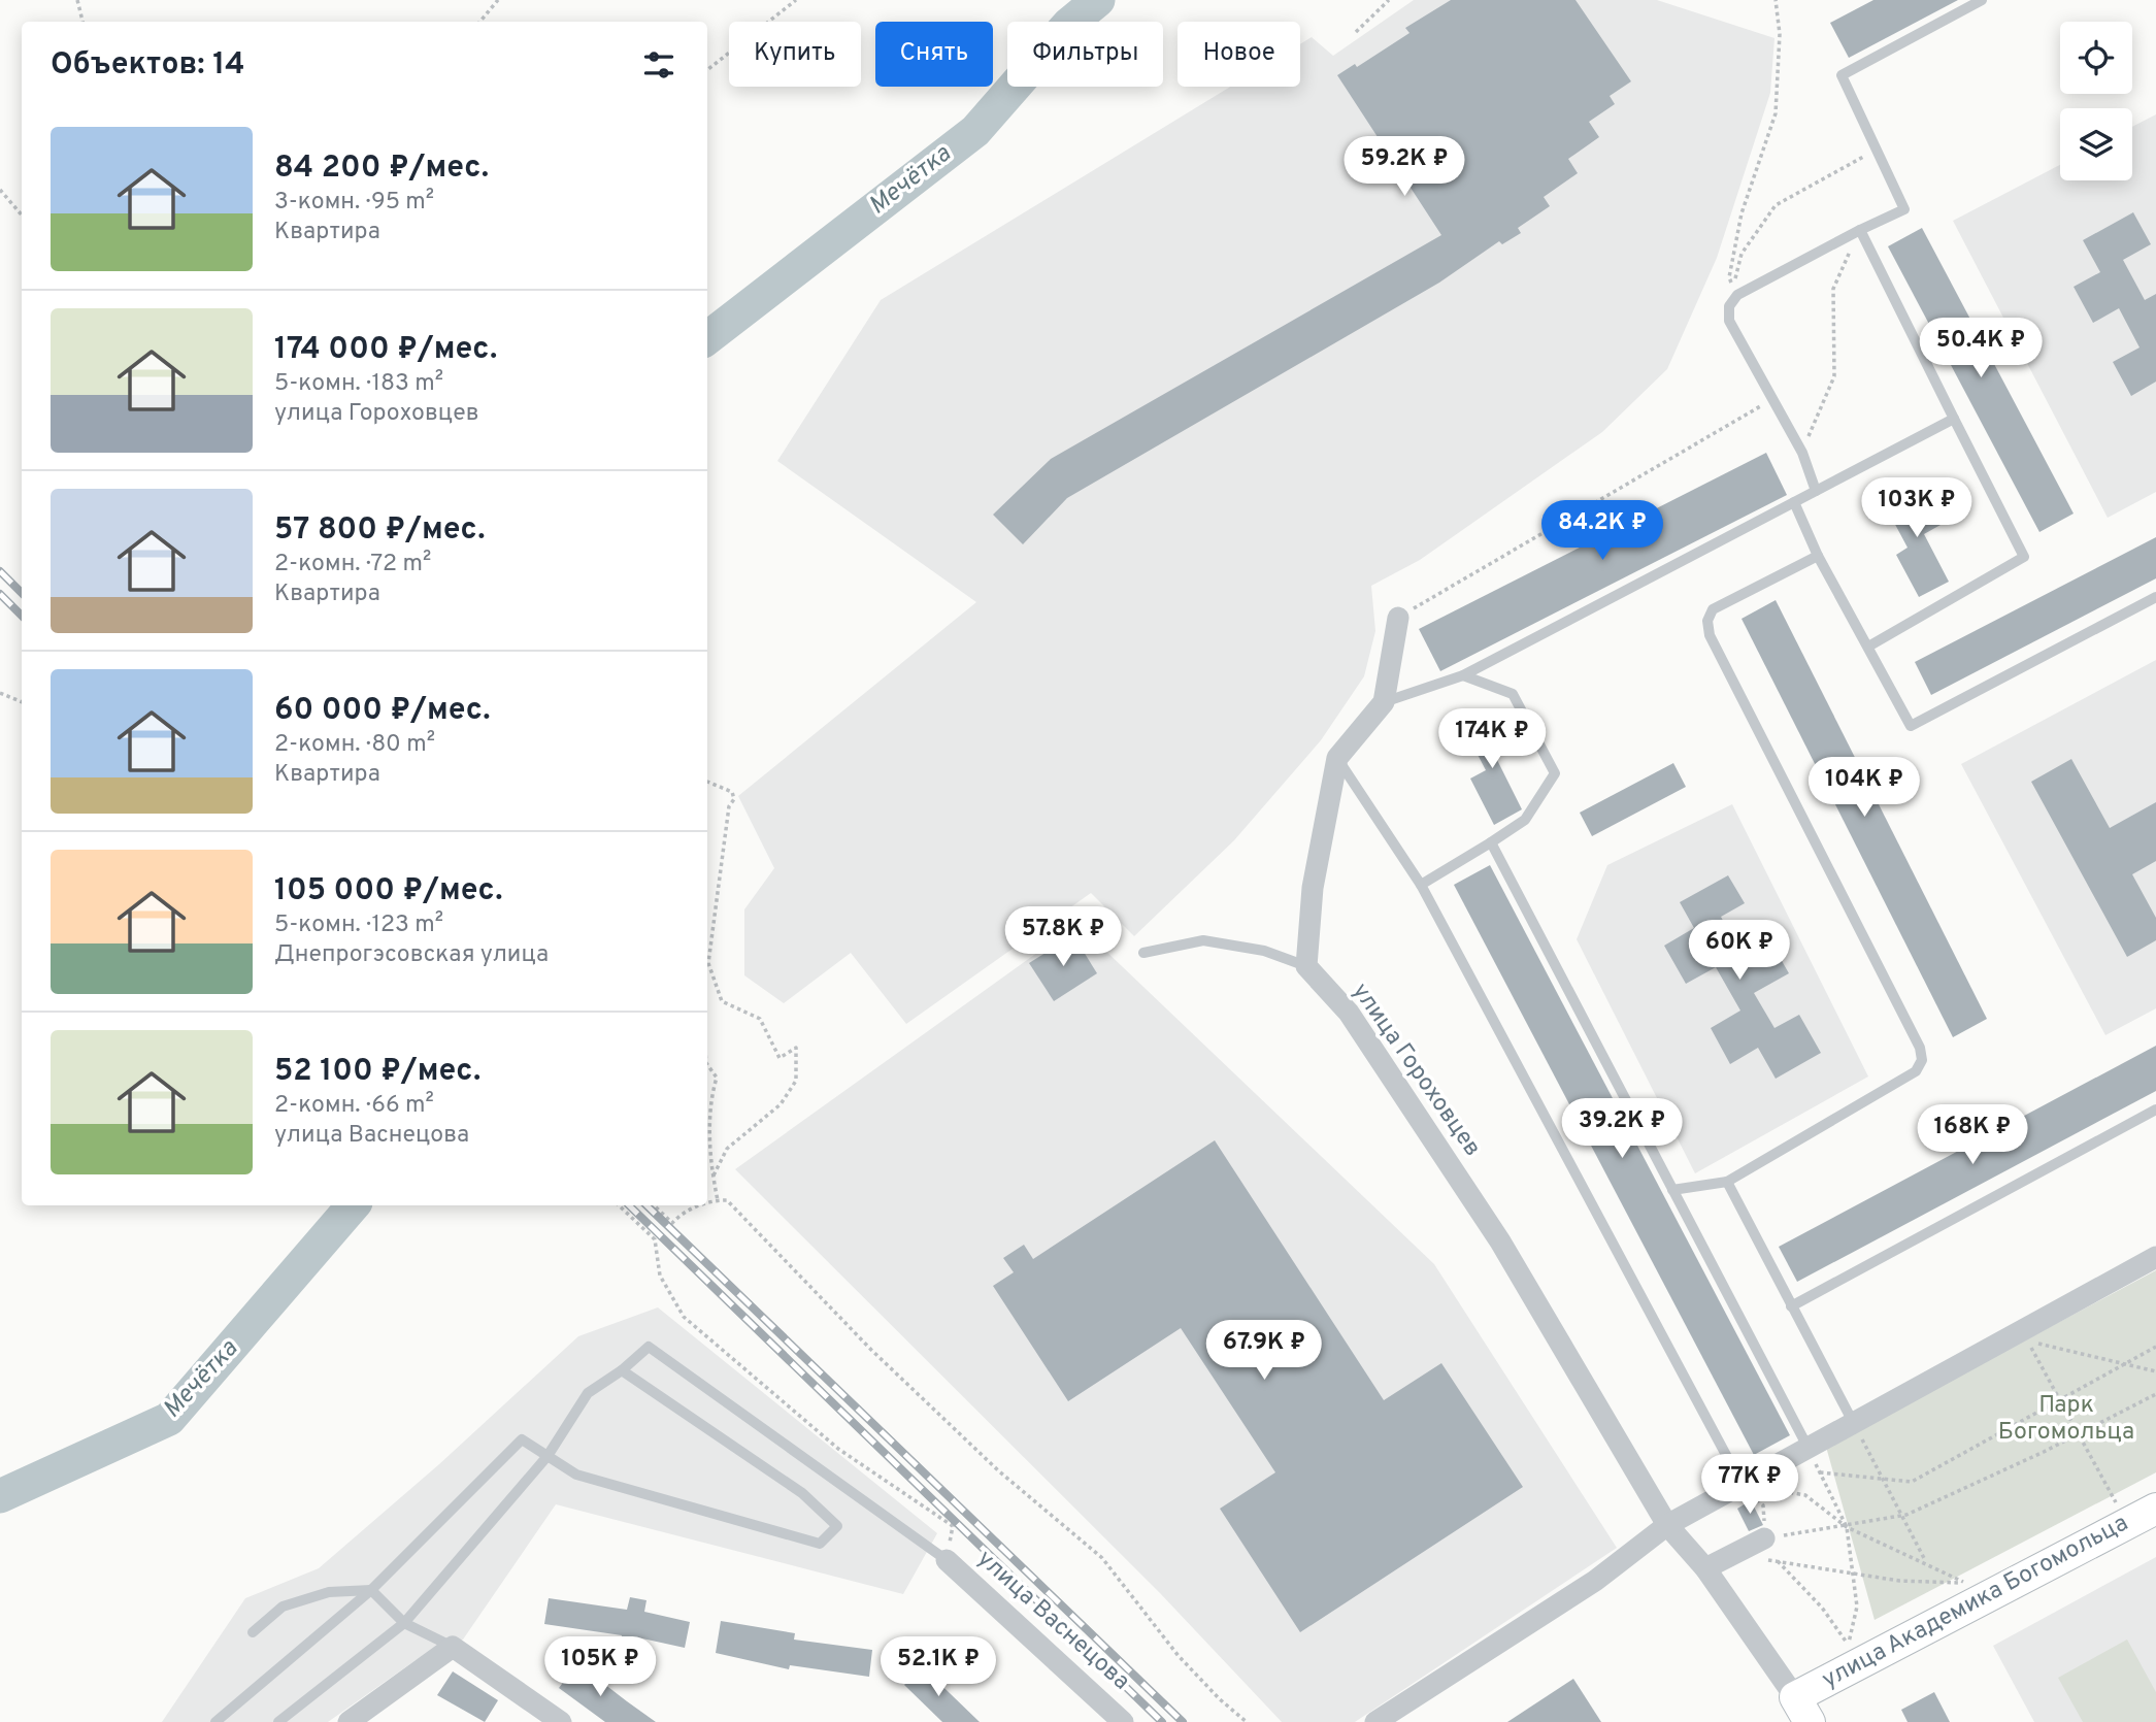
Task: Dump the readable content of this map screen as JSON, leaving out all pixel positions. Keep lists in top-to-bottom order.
{
  "streets": {
    "street": ["улица Гороховцев", "улица Академика Богомольца", "улица Васнецова"]
  },
  "crossings": [
    ["улица Гороховцев", "улица Академика Богомольца"]
  ],
  "water": ["Мечётка"],
  "parks": ["Парк Богомольца"],
  "page": {
    "chip": [
      "Купить",
      "Снять",
      "Фильтры",
      "Новое"
    ],
    "heading": "Объектов: 14",
    "list": [
      {
        "name": "84 200 ₽/мес.",
        "note": "3-комн. · 95 m² · Квартира"
      },
      {
        "name": "174 000 ₽/мес.",
        "note": "5-комн. · 183 m² · улица Гороховцев"
      },
      {
        "name": "57 800 ₽/мес.",
        "note": "2-комн. · 72 m² · Квартира"
      },
      {
        "name": "60 000 ₽/мес.",
        "note": "2-комн. · 80 m² · Квартира"
      },
      {
        "name": "105 000 ₽/мес.",
        "note": "5-комн. · 123 m² · Днепрогэсовская улица"
      },
      {
        "name": "52 100 ₽/мес.",
        "note": "2-комн. · 66 m² · улица Васнецова"
      }
    ],
    "price": [
      "59.2K ₽",
      "50.4K ₽",
      "103K ₽",
      "84.2K ₽",
      "174K ₽",
      "104K ₽",
      "57.8K ₽",
      "60K ₽",
      "39.2K ₽",
      "168K ₽",
      "67.9K ₽",
      "77K ₽",
      "105K ₽",
      "52.1K ₽"
    ]
  }
}
